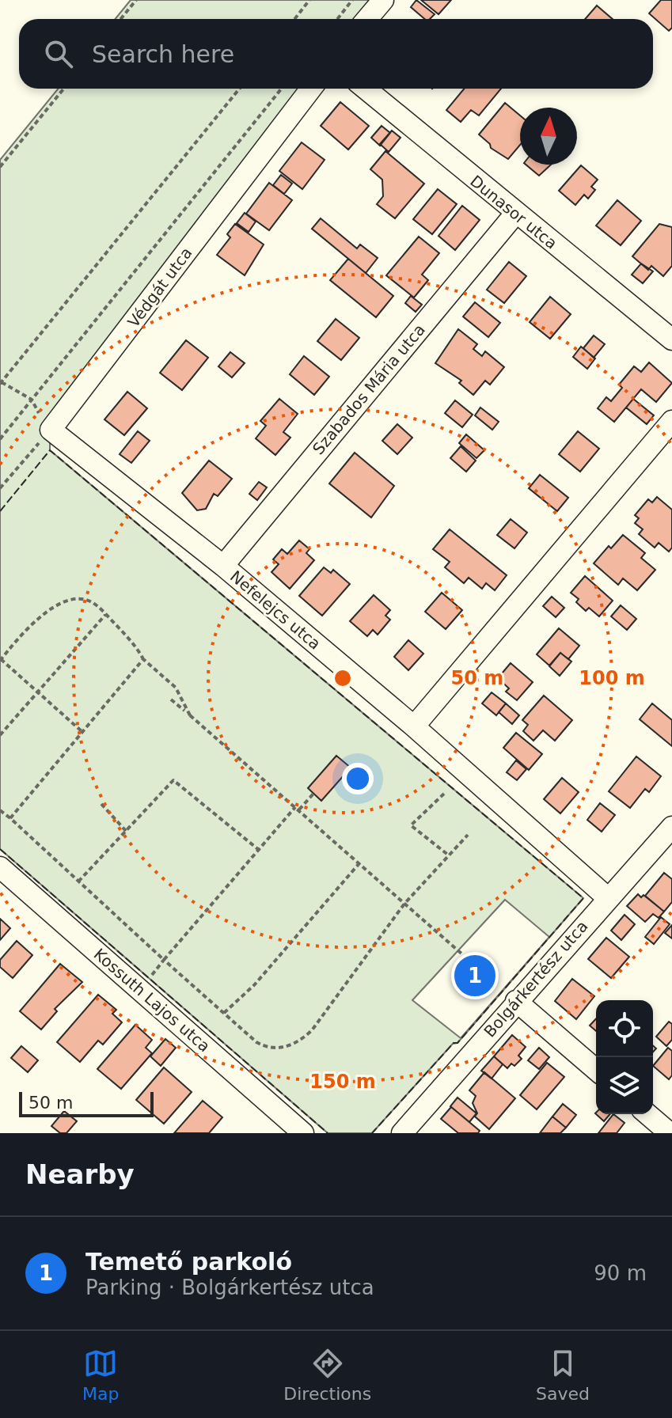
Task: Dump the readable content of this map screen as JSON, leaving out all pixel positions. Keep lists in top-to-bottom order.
{
  "streets": {
    "street": [
      "Dunasor utca",
      "Védgát utca",
      "Szabados Mária utca",
      "Nefelejcs utca",
      "Bolgárkertész utca",
      "Kossuth Lajos utca"
    ]
  },
  "crossings": [
    ["Dunasor utca", "Szabados Mária utca"],
    ["Védgát utca", "Nefelejcs utca"],
    ["Szabados Mária utca", "Nefelejcs utca"],
    ["Nefelejcs utca", "Bolgárkertész utca"]
  ],
  "scale_bar": "50 m",
  "north": "top",
  "page": {
    "search": "Search here",
    "pins": "1",
    "scale": "50 m",
    "heading": "Nearby",
    "list": [
      {
        "mark": "1",
        "name": "Temető parkoló",
        "note": "Parking · Bolgárkertész utca",
        "value": "90 m"
      }
    ],
    "nav": ["Map", "Directions", "Saved"]
  },
  "rings": ["50 m", "100 m", "150 m"]
}
